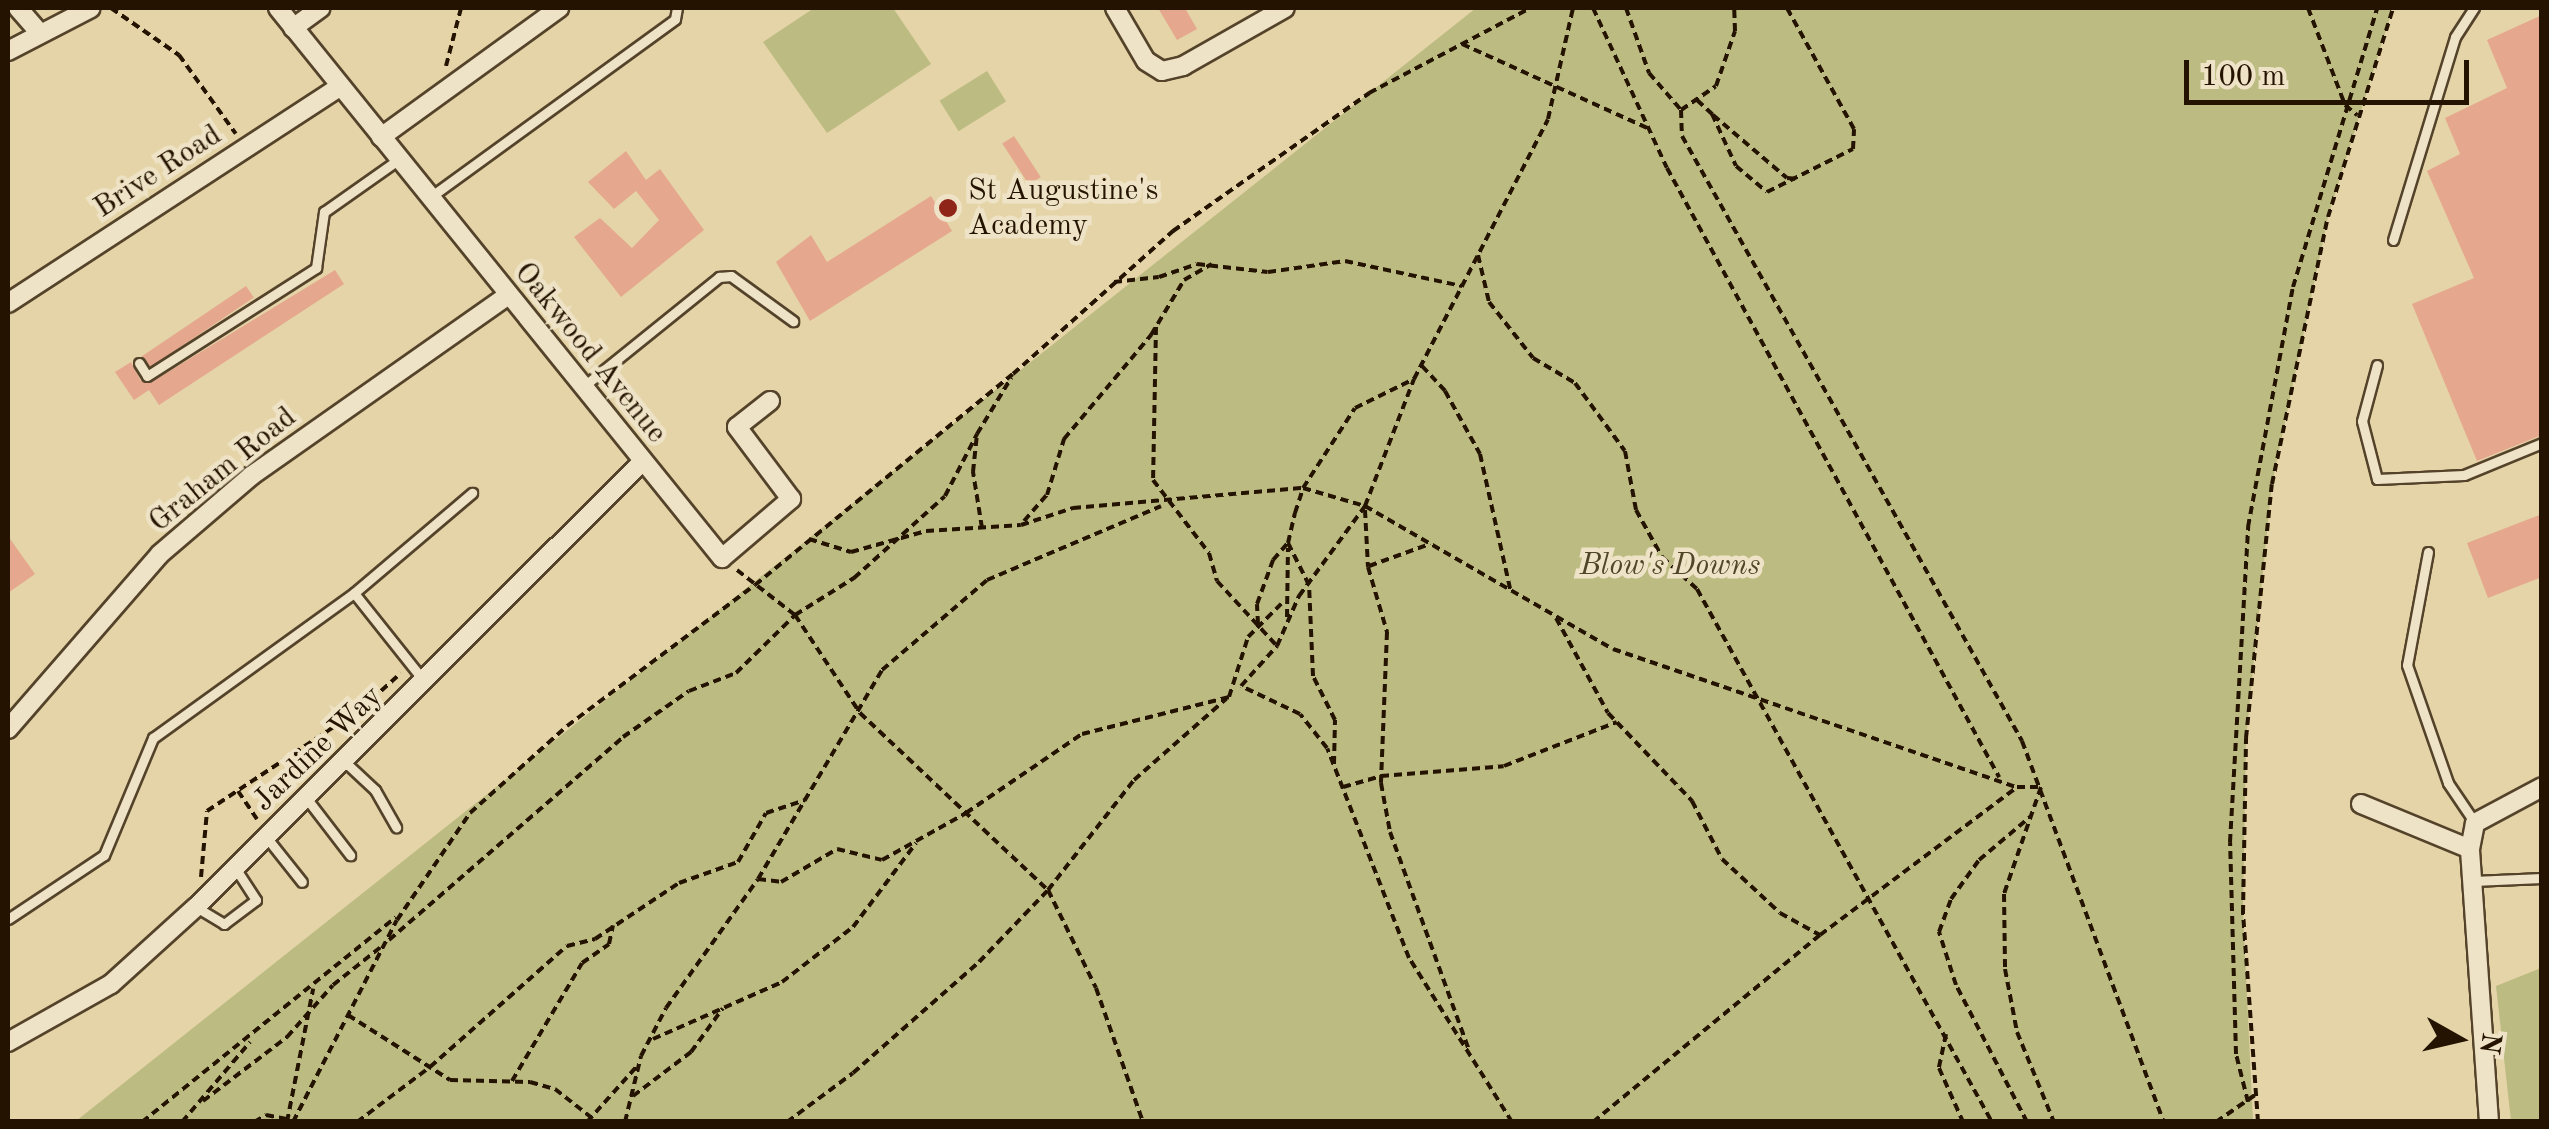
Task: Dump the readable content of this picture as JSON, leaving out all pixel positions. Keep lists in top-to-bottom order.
{
  "streets": {
    "street": [
      "Brive Road",
      "Oakwood Avenue",
      "Graham Road",
      "Jardine Way"
    ]
  },
  "crossings": [
    ["Brive Road", "Oakwood Avenue"],
    ["Oakwood Avenue", "Graham Road"],
    ["Oakwood Avenue", "Jardine Way"]
  ],
  "parks": ["Blow's Downs"],
  "places": ["St Augustine's Academy"],
  "scale_bar": "100 m",
  "north": "right"
}
